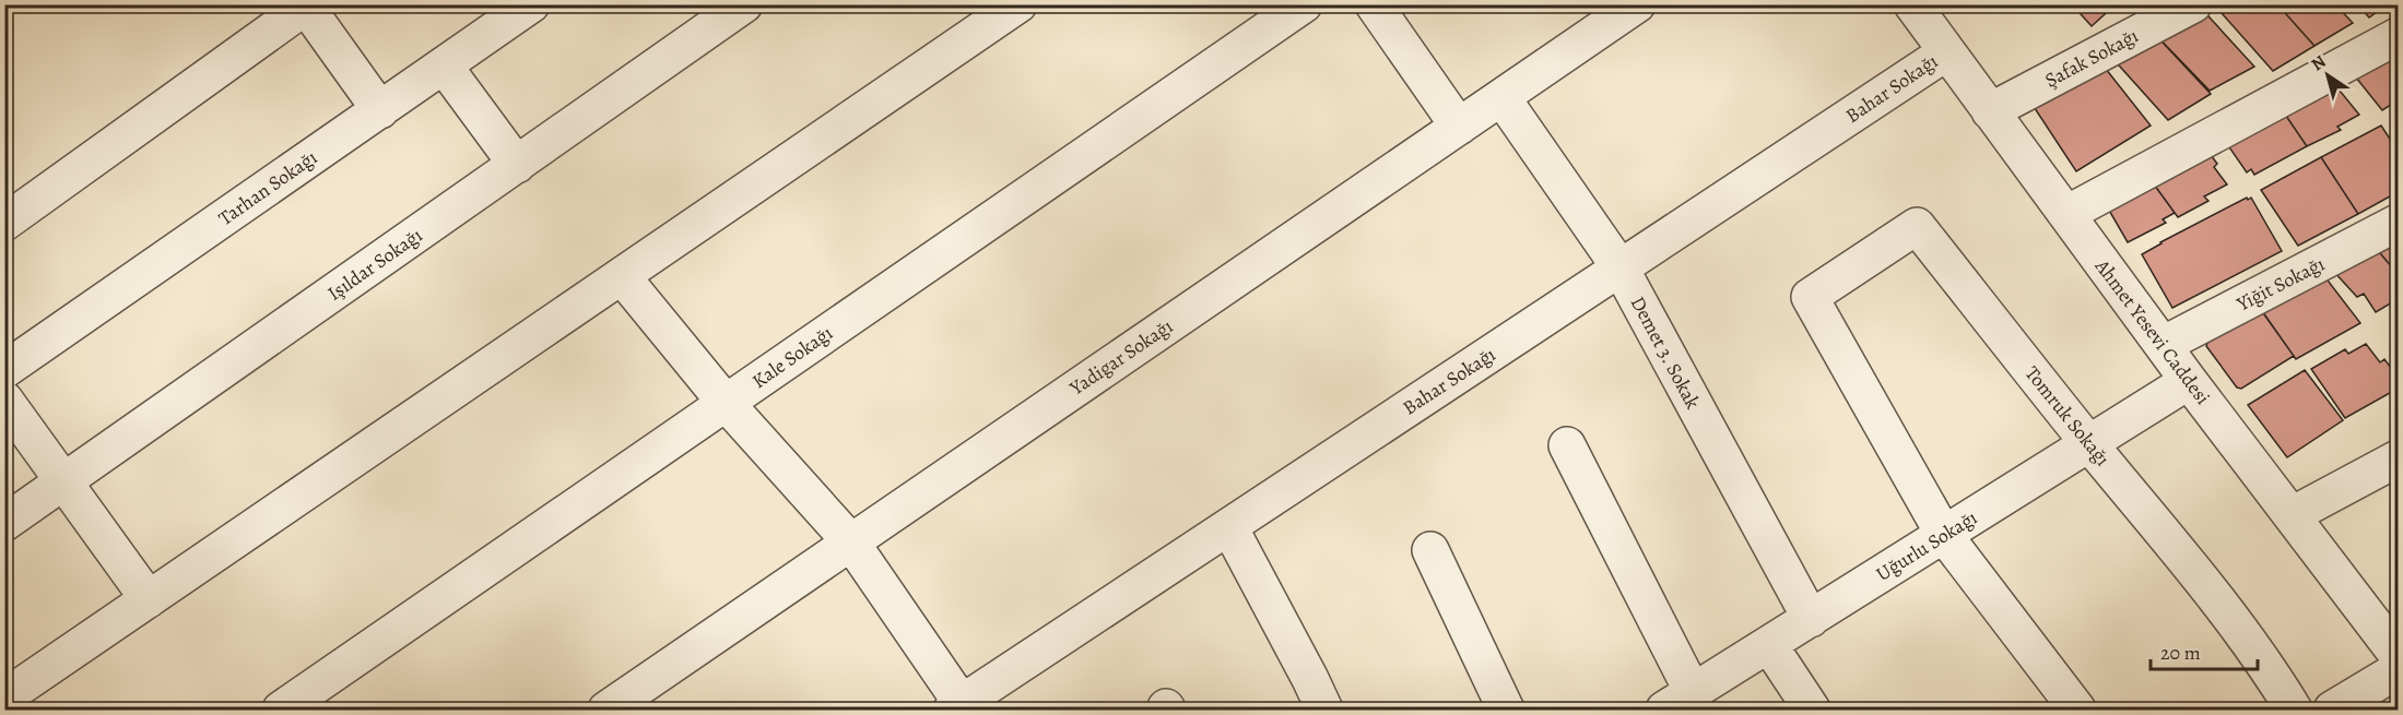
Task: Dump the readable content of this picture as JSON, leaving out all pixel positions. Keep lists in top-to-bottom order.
{
  "streets": {
    "street": [
      "Şafak Sokağı",
      "Bahar Sokağı",
      "Tarhan Sokağı",
      "Işıldar Sokağı",
      "Yiğit Sokağı",
      "Ahmet Yesevi Caddesi",
      "Demet 3. Sokak",
      "Kale Sokağı",
      "Yadigar Sokağı",
      "Tomruk Sokağı",
      "Uğurlu Sokağı"
    ]
  },
  "crossings": [
    ["Şafak Sokağı", "Ahmet Yesevi Caddesi"],
    ["Bahar Sokağı", "Ahmet Yesevi Caddesi"],
    ["Bahar Sokağı", "Demet 3. Sokak"],
    ["Yiğit Sokağı", "Ahmet Yesevi Caddesi"],
    ["Ahmet Yesevi Caddesi", "Uğurlu Sokağı"],
    ["Demet 3. Sokak", "Yadigar Sokağı"],
    ["Demet 3. Sokak", "Uğurlu Sokağı"],
    ["Tomruk Sokağı", "Uğurlu Sokağı"]
  ],
  "scale_bar": "20 m",
  "north": "top left"
}
